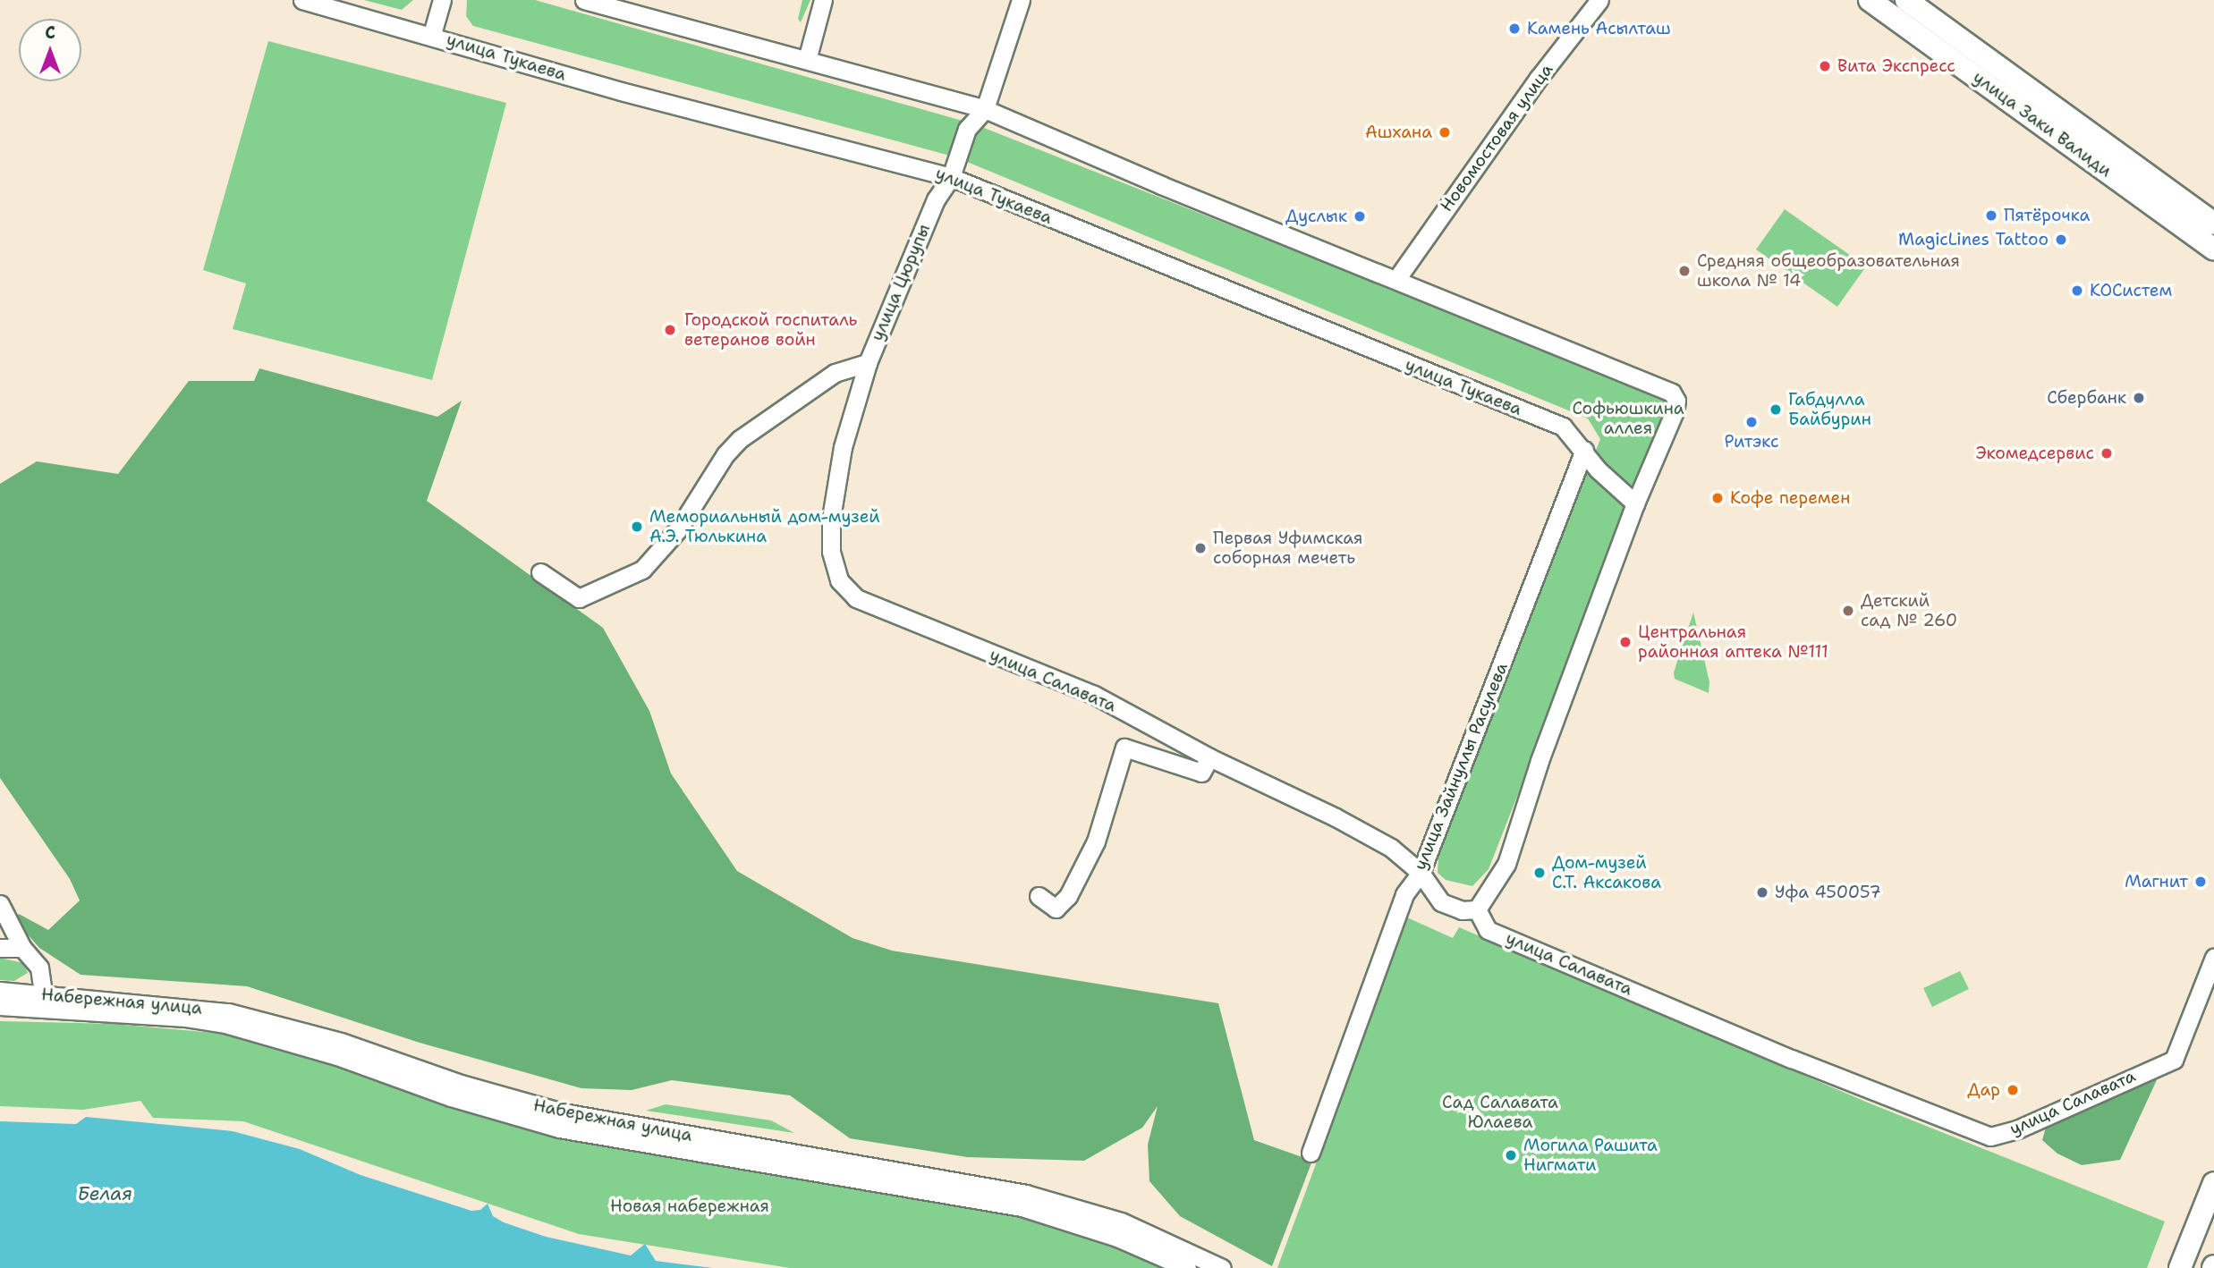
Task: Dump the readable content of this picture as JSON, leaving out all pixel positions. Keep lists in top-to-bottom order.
{
  "streets": {
    "main road": ["улица Заки Валиди"],
    "street": [
      "улица Тукаева",
      "Новомостовая улица",
      "улица Цюрупы",
      "улица Салавата",
      "улица Зайнуллы Расулева",
      "Набережная улица"
    ]
  },
  "crossings": [
    ["улица Тукаева", "улица Цюрупы"],
    ["улица Тукаева", "улица Зайнуллы Расулева"],
    ["улица Цюрупы", "улица Салавата"],
    ["улица Салавата", "улица Зайнуллы Расулева"]
  ],
  "water": ["Белая"],
  "parks": ["Софьюшкина аллея", "Сад Салавата Юлаева", "Новая набережная"],
  "places": [
    "Камень Асылташ",
    "Вита Экспресс",
    "Ашхана",
    "Пятёрочка",
    "Дуслык",
    "MagicLines Tattoo",
    "Средняя общеобразовательная школа № 14",
    "КОСистем",
    "Городской госпиталь ветеранов войн",
    "Сбербанк",
    "Габдулла Байбурин",
    "Ритэкс",
    "Экомедсервис",
    "Кофе перемен",
    "Мемориальный дом-музей А.Э. Тюлькина",
    "Первая Уфимская соборная мечеть",
    "Детский сад № 260",
    "Центральная районная аптека №111",
    "Дом-музей С.Т. Аксакова",
    "Магнит",
    "Уфа 450057",
    "Дар",
    "Могила Рашита Нигмати"
  ],
  "north": "top"
}
